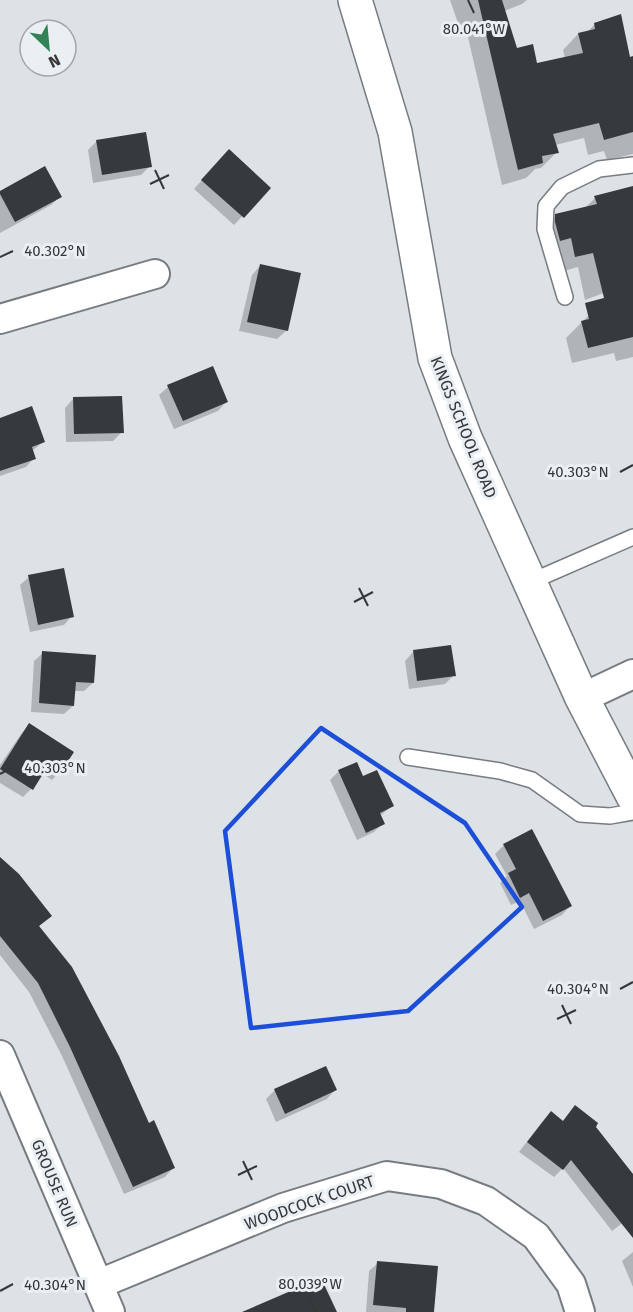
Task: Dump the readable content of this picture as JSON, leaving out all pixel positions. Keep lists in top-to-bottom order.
{
  "streets": {
    "street": ["KINGS SCHOOL ROAD", "GROUSE RUN", "WOODCOCK COURT"]
  },
  "crossings": [
    ["GROUSE RUN", "WOODCOCK COURT"]
  ],
  "north": "bottom right",
  "coordinates": [
    "80.041°W",
    "40.302°N",
    "40.303°N",
    "40.304°N",
    "80.039°W"
  ]
}
